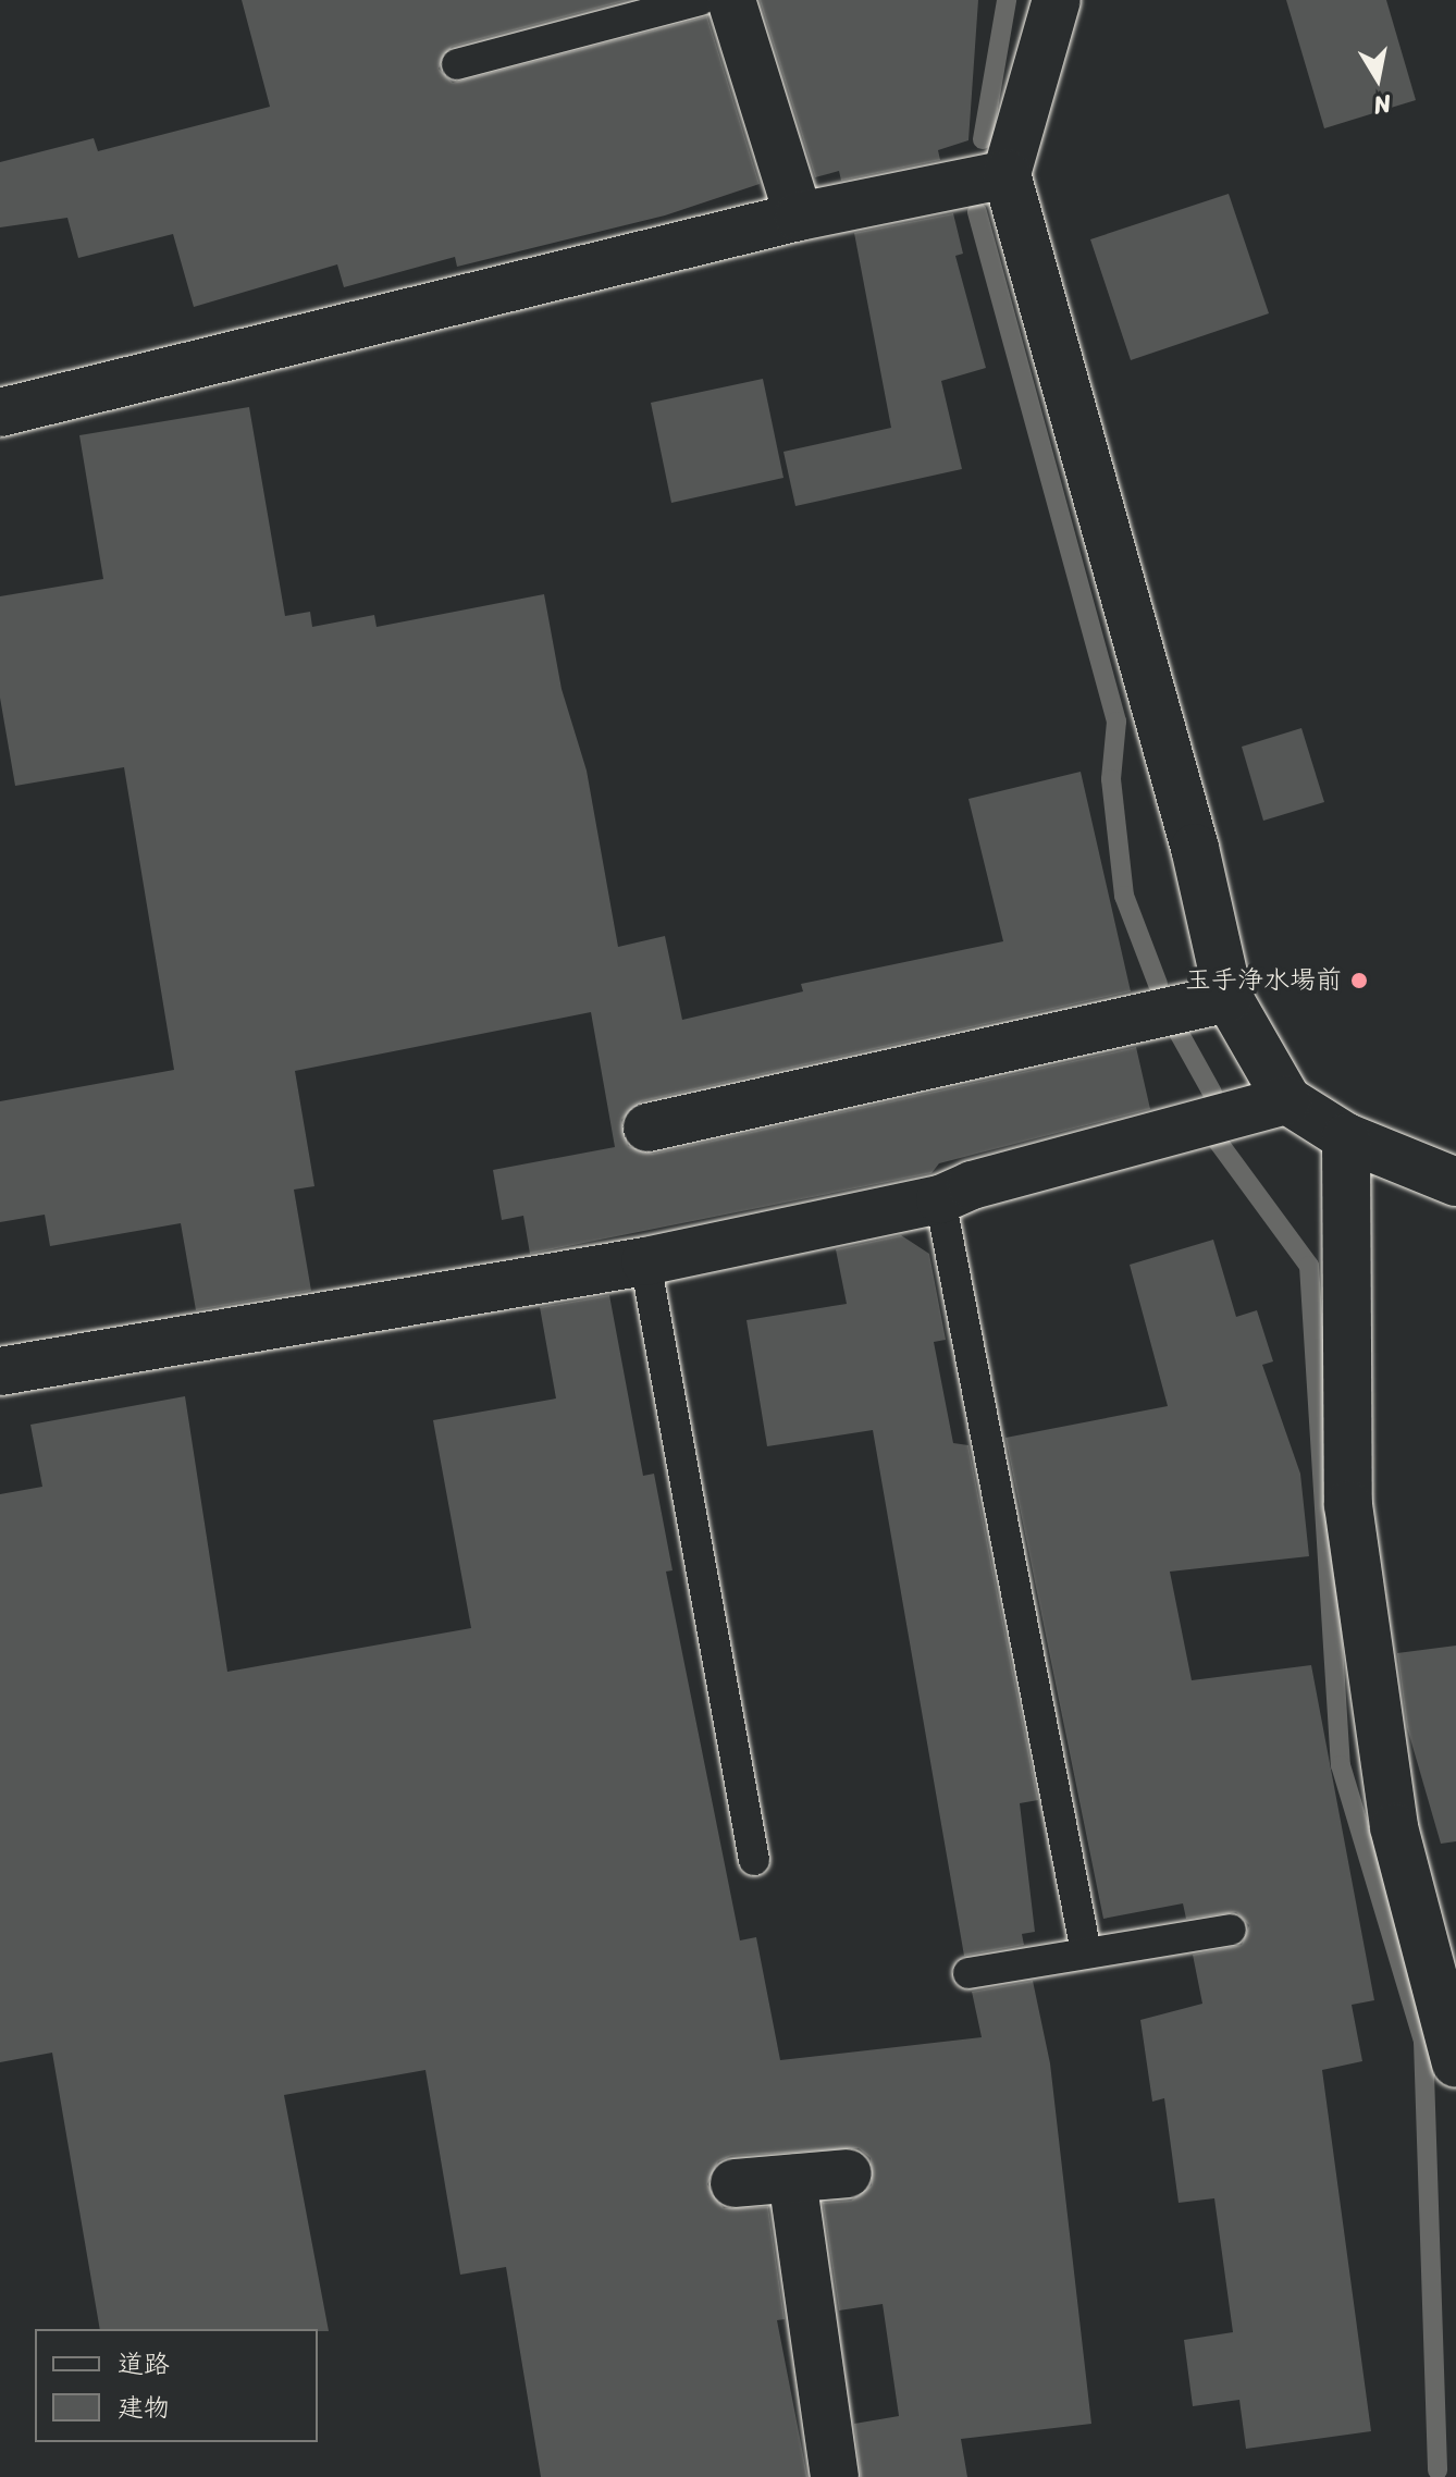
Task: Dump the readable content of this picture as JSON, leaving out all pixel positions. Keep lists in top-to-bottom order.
{
  "places": ["玉手浄水場前"],
  "legend": ["道路", "建物"],
  "north": "bottom"
}
